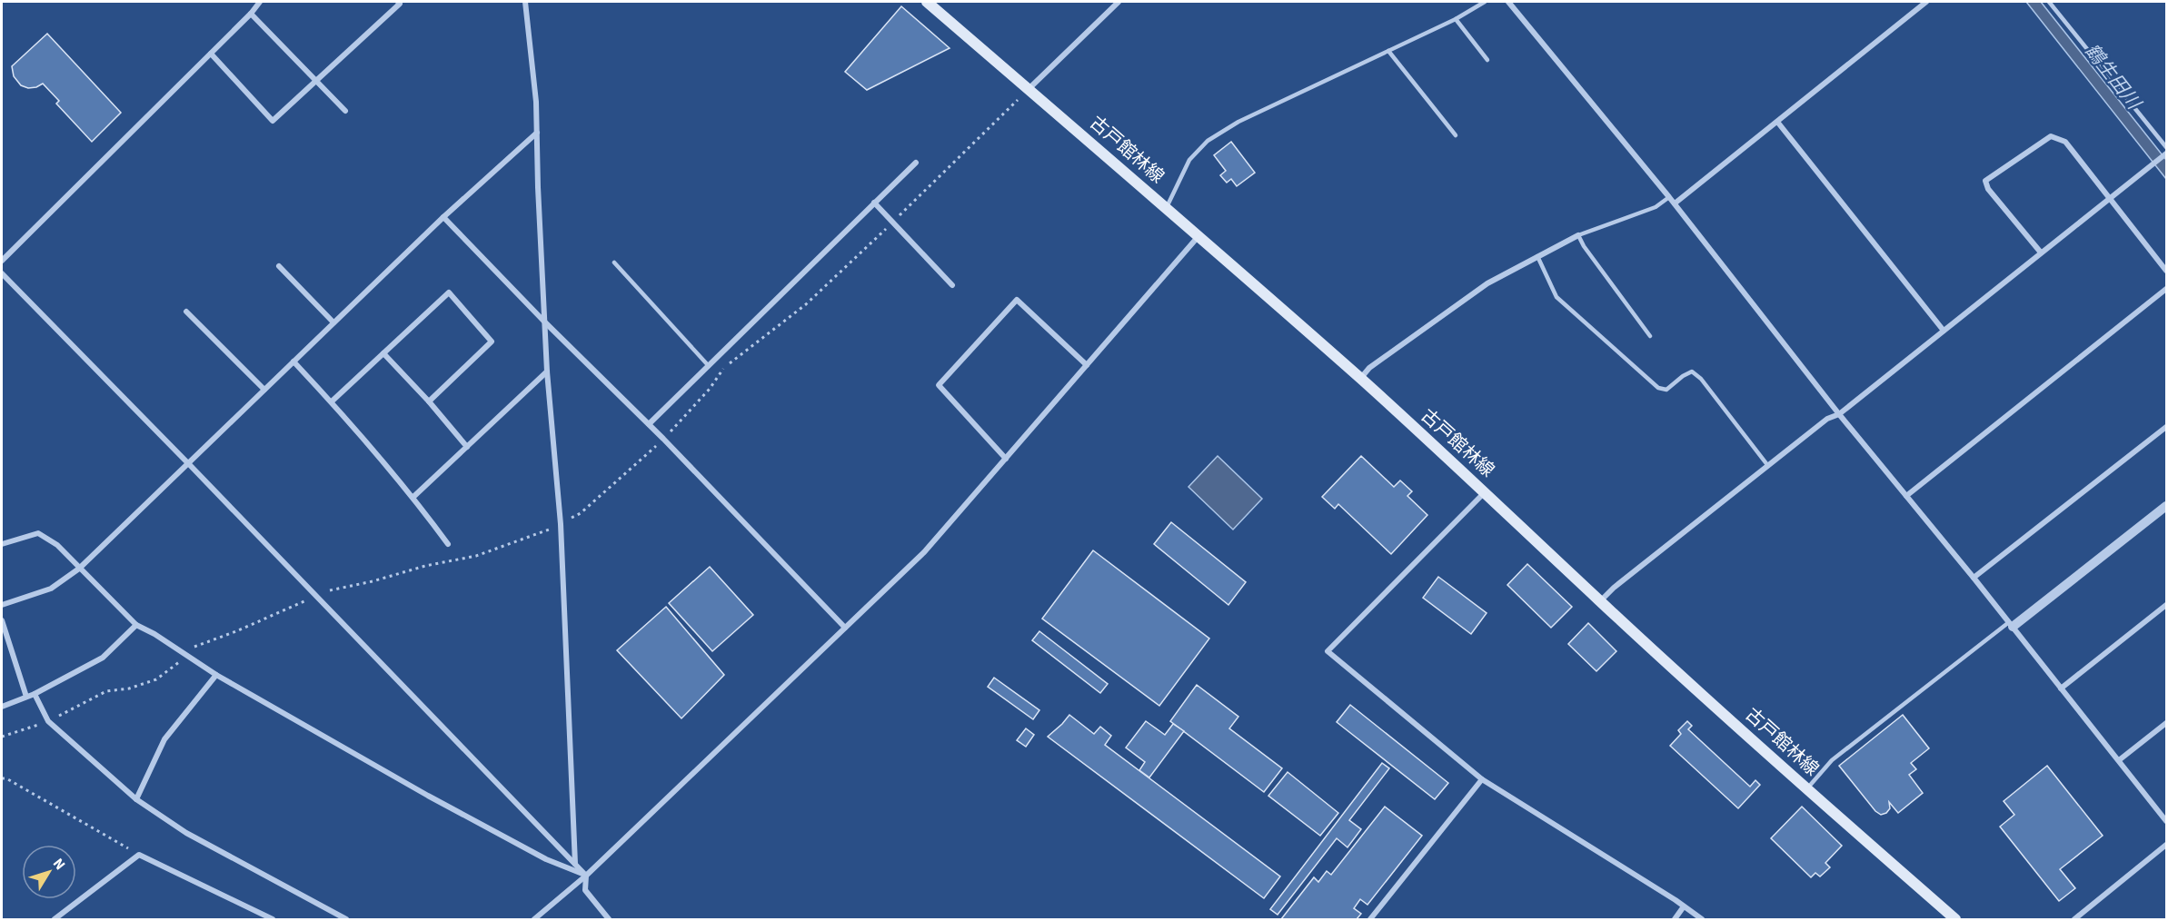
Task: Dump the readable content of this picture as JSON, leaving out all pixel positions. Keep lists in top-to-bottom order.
{
  "streets": {
    "main road": ["古戸館林線"]
  },
  "water": ["鶴生田川"],
  "north": "top right"
}
